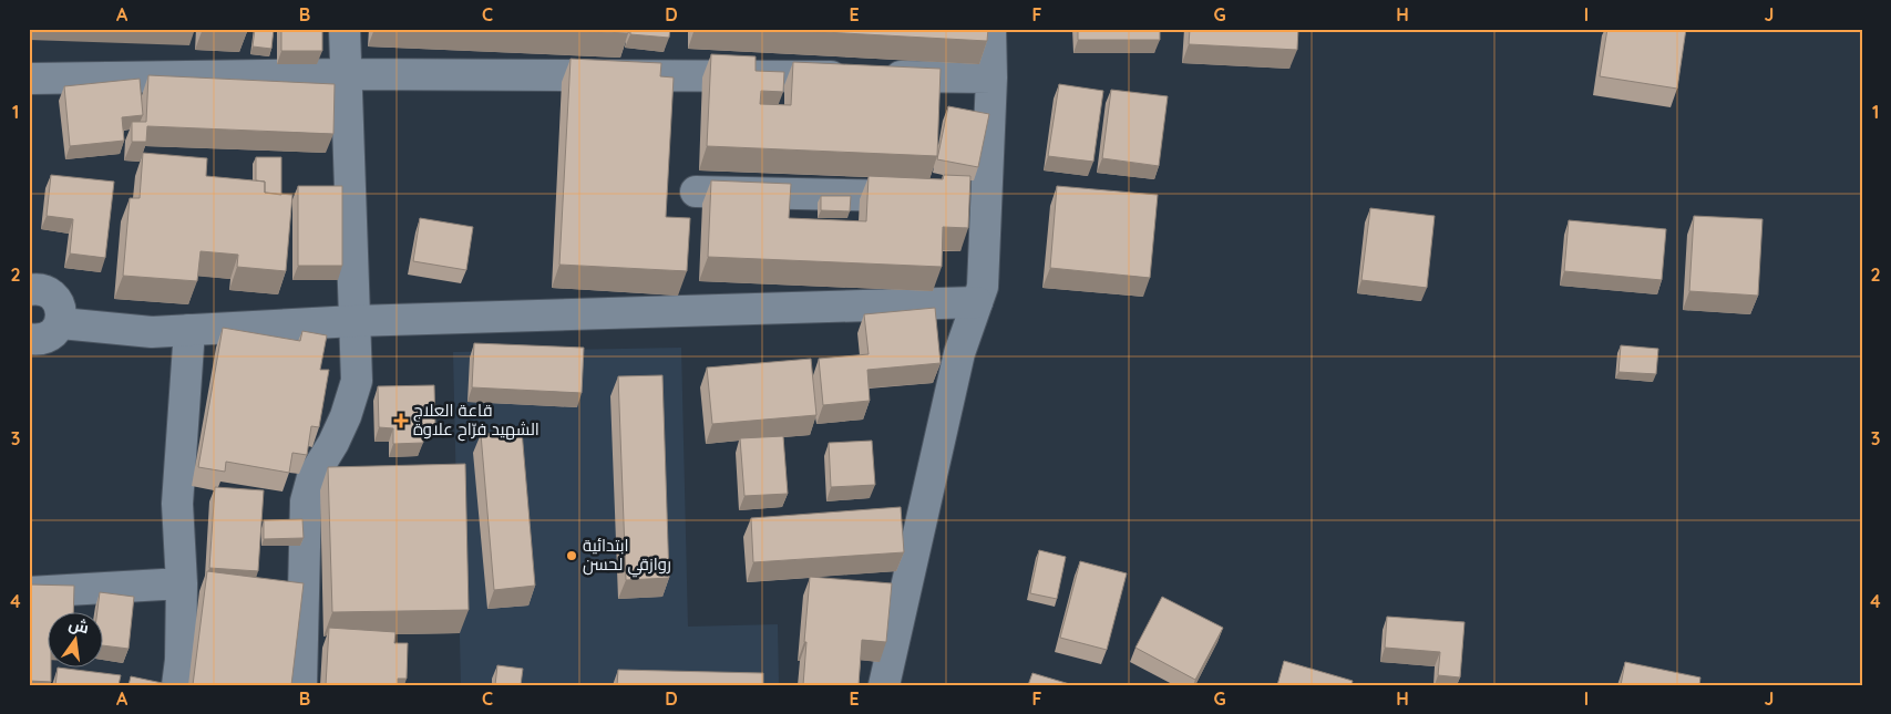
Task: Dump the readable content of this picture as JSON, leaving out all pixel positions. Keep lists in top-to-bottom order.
{
  "places": {
    "health": ["قاعة العلاج الشهيد فرّاح علاوة"],
    "other": ["ابتدائية روازقي لحسن"]
  },
  "north": "top",
  "grid": {
    "columns": [
      "A",
      "B",
      "C",
      "D",
      "E",
      "F",
      "G",
      "H",
      "I",
      "J"
    ],
    "rows": [
      "1",
      "2",
      "3",
      "4"
    ]
  }
}
